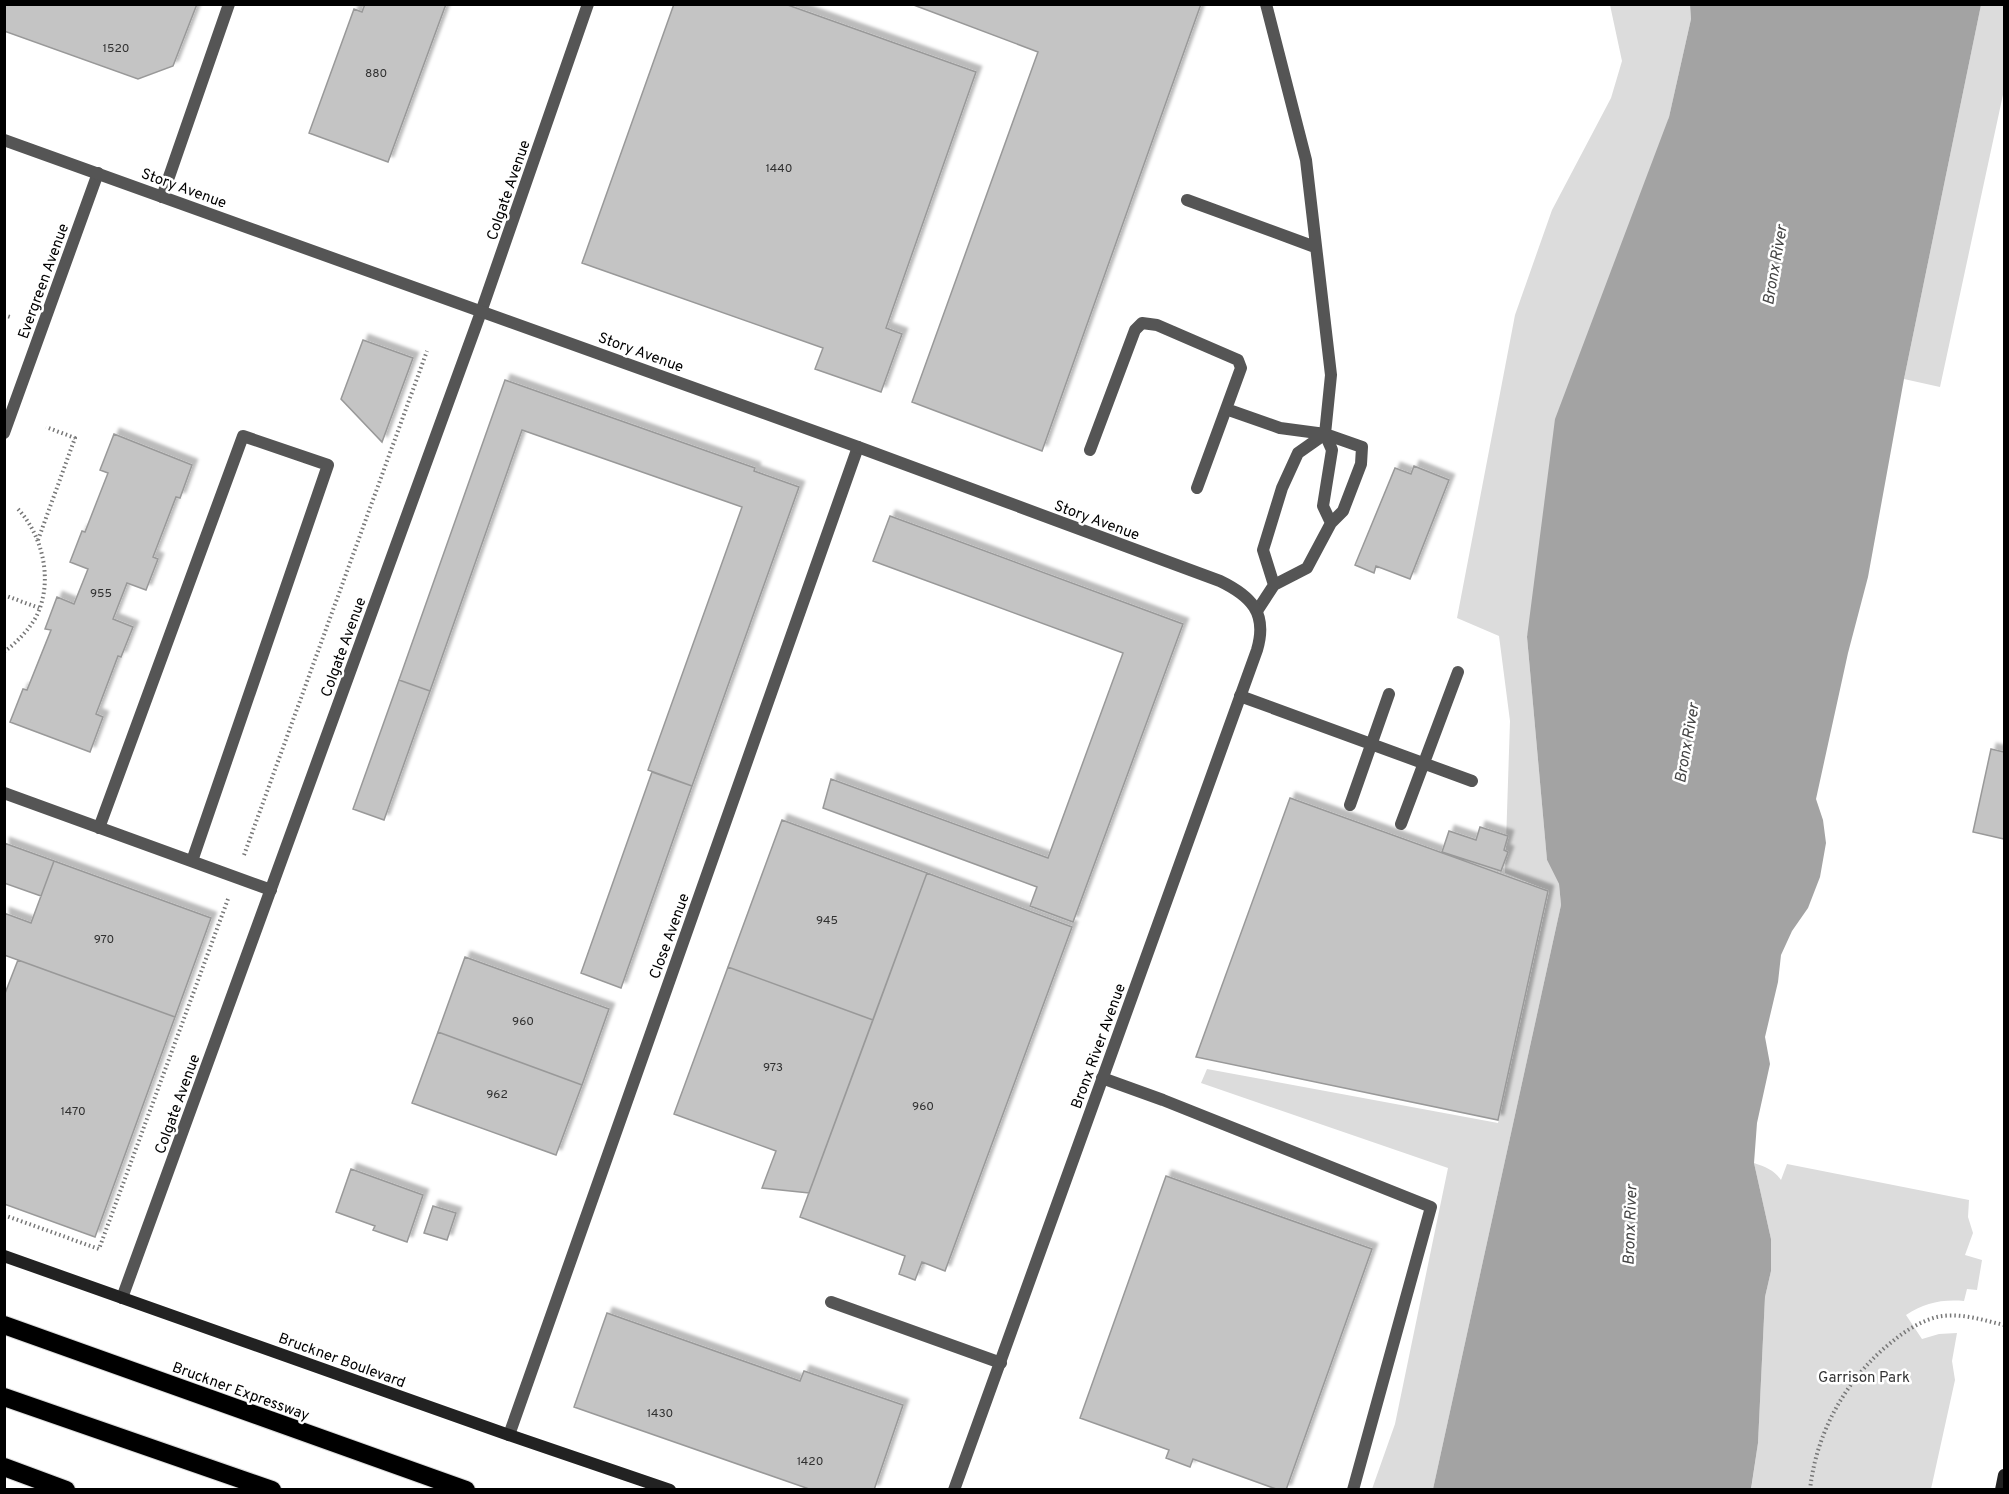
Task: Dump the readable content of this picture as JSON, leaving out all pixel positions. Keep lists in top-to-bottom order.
{
  "streets": {
    "highway": ["Bruckner Expressway"],
    "main road": ["Bruckner Boulevard"],
    "street": [
      "Story Avenue",
      "Colgate Avenue",
      "Evergreen Avenue",
      "Close Avenue",
      "Bronx River Avenue"
    ]
  },
  "crossings": [
    ["Story Avenue", "Colgate Avenue"],
    ["Story Avenue", "Evergreen Avenue"],
    ["Story Avenue", "Close Avenue"],
    ["Story Avenue", "Bronx River Avenue"],
    ["Colgate Avenue", "Bruckner Boulevard"],
    ["Close Avenue", "Bruckner Boulevard"]
  ],
  "water": ["Bronx River"],
  "parks": ["Garrison Park"],
  "house_numbers": [
    "1520",
    "880",
    "1440",
    "955",
    "945",
    "970",
    "960",
    "973",
    "962",
    "960",
    "1470",
    "1430",
    "1420"
  ]
}
